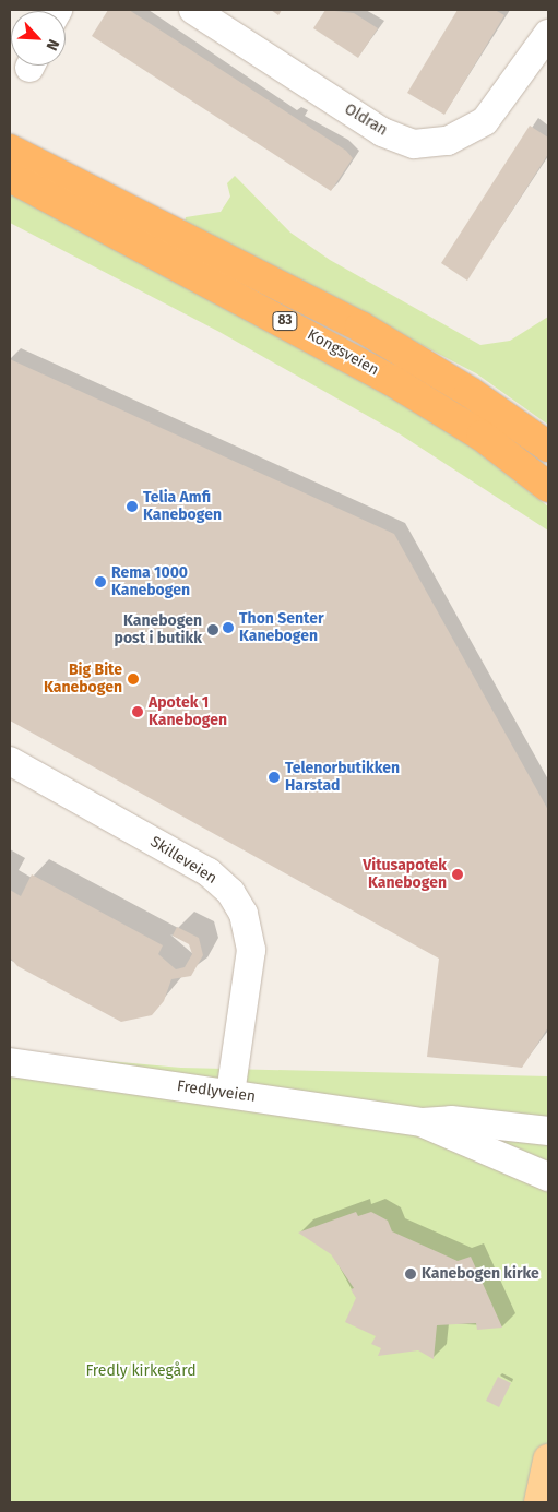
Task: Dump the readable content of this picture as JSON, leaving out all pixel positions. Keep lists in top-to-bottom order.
{
  "streets": {
    "highway": ["83", "Kongsveien"],
    "street": ["Oldran", "Skilleveien", "Fredlyveien"]
  },
  "crossings": [
    ["Skilleveien", "Fredlyveien"]
  ],
  "parks": ["Fredly kirkegård"],
  "places": [
    "Telia Amfi Kanebogen",
    "Rema 1000 Kanebogen",
    "Thon Senter Kanebogen",
    "Kanebogen post i butikk",
    "Big Bite Kanebogen",
    "Apotek 1 Kanebogen",
    "Telenorbutikken Harstad",
    "Vitusapotek Kanebogen",
    "Kanebogen kirke"
  ],
  "north": "bottom right"
}
